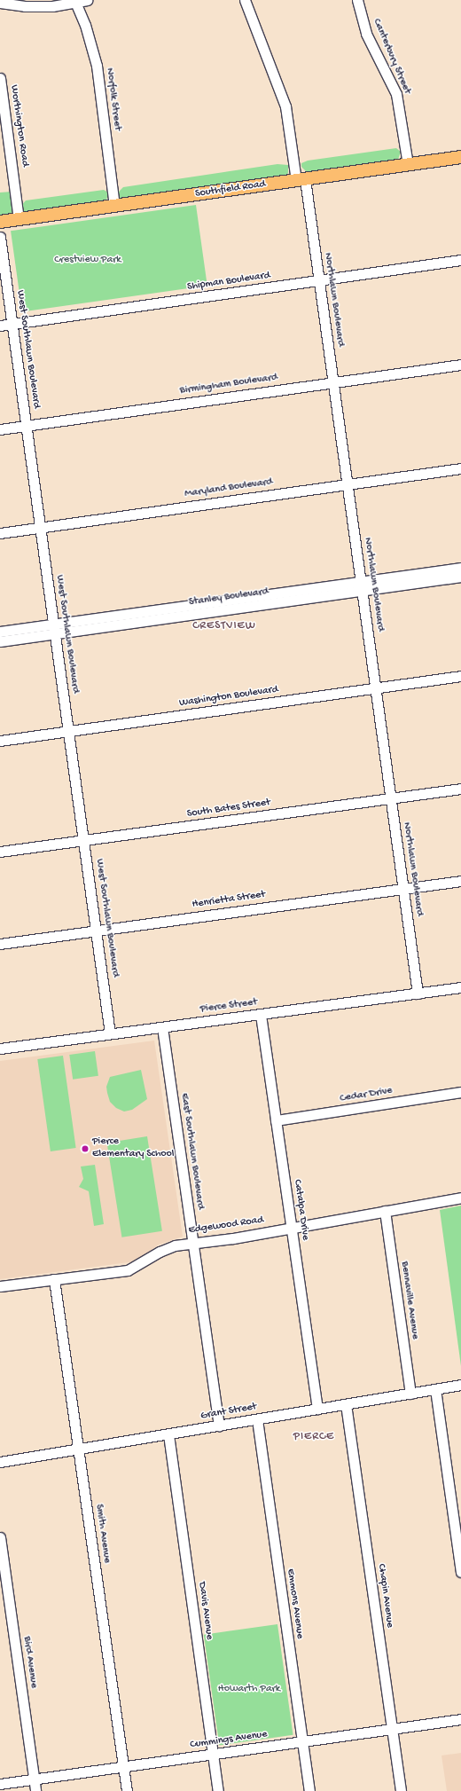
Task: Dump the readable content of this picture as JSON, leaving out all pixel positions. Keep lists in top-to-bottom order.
{
  "streets": {
    "main road": ["Southfield Road"],
    "street": [
      "Canterbury Street",
      "Norfolk Street",
      "Worthington Road",
      "Shipman Boulevard",
      "Northlawn Boulevard",
      "West Southlawn Boulevard",
      "Birmingham Boulevard",
      "Maryland Boulevard",
      "Stanley Boulevard",
      "Washington Boulevard",
      "South Bates Street",
      "Henrietta Street",
      "Pierce Street",
      "Cedar Drive",
      "East Southlawn Boulevard",
      "Catalpa Drive",
      "Edgewood Road",
      "Bennaville Avenue",
      "Grant Street",
      "Smith Avenue",
      "Chapin Avenue",
      "Emmons Avenue",
      "Davis Avenue",
      "Bird Avenue",
      "Cummings Avenue"
    ]
  },
  "crossings": [
    ["Canterbury Street", "Southfield Road"],
    ["Norfolk Street", "Southfield Road"],
    ["Worthington Road", "Southfield Road"],
    ["Southfield Road", "Northlawn Boulevard"],
    ["Shipman Boulevard", "Northlawn Boulevard"],
    ["Shipman Boulevard", "West Southlawn Boulevard"],
    ["Northlawn Boulevard", "Birmingham Boulevard"],
    ["Northlawn Boulevard", "Maryland Boulevard"],
    ["Northlawn Boulevard", "Stanley Boulevard"],
    ["Northlawn Boulevard", "Washington Boulevard"],
    ["Northlawn Boulevard", "South Bates Street"],
    ["Northlawn Boulevard", "Henrietta Street"],
    ["Northlawn Boulevard", "Pierce Street"],
    ["West Southlawn Boulevard", "Birmingham Boulevard"],
    ["West Southlawn Boulevard", "Maryland Boulevard"],
    ["West Southlawn Boulevard", "Stanley Boulevard"],
    ["West Southlawn Boulevard", "Washington Boulevard"],
    ["West Southlawn Boulevard", "South Bates Street"],
    ["West Southlawn Boulevard", "Henrietta Street"],
    ["West Southlawn Boulevard", "Pierce Street"],
    ["Pierce Street", "East Southlawn Boulevard"],
    ["Pierce Street", "Catalpa Drive"],
    ["Cedar Drive", "Catalpa Drive"],
    ["East Southlawn Boulevard", "Edgewood Road"],
    ["East Southlawn Boulevard", "Grant Street"],
    ["Catalpa Drive", "Edgewood Road"],
    ["Catalpa Drive", "Grant Street"],
    ["Edgewood Road", "Bennaville Avenue"],
    ["Edgewood Road", "Smith Avenue"],
    ["Bennaville Avenue", "Grant Street"],
    ["Grant Street", "Smith Avenue"],
    ["Grant Street", "Chapin Avenue"],
    ["Grant Street", "Emmons Avenue"],
    ["Grant Street", "Davis Avenue"],
    ["Smith Avenue", "Cummings Avenue"],
    ["Chapin Avenue", "Cummings Avenue"],
    ["Emmons Avenue", "Cummings Avenue"],
    ["Davis Avenue", "Cummings Avenue"],
    ["Bird Avenue", "Cummings Avenue"]
  ],
  "districts": ["CRESTVIEW", "PIERCE"],
  "parks": ["Crestview Park", "Howarth Park"],
  "places": ["Pierce Elementary School"]
}
